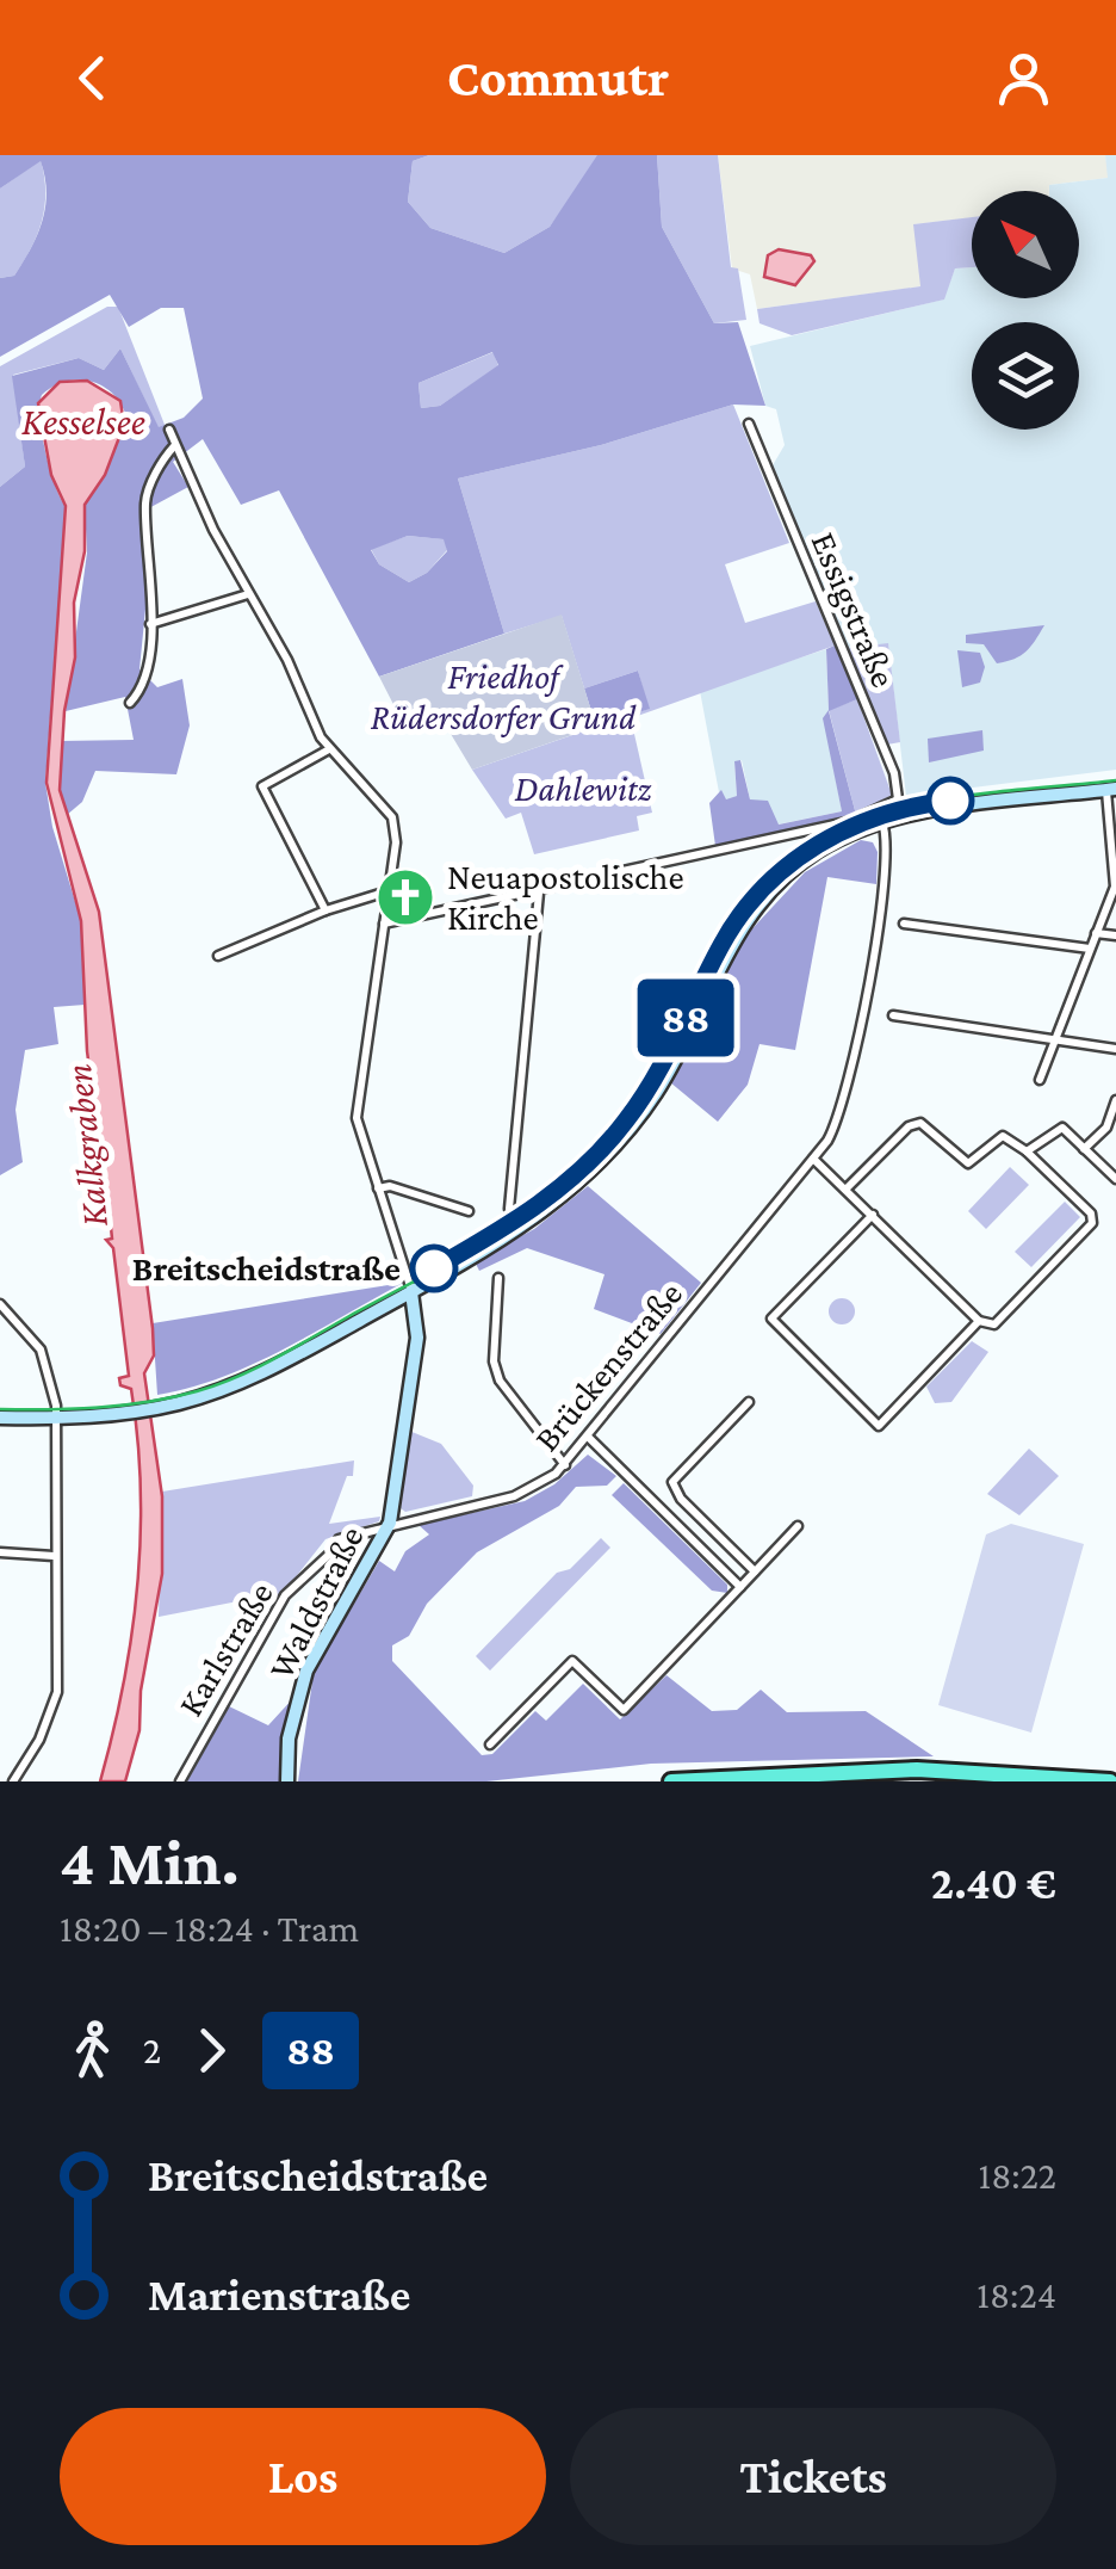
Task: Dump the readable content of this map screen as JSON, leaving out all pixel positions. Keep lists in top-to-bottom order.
{
  "streets": {
    "street": [
      "Essigstraße",
      "Brückenstraße",
      "Waldstraße",
      "Karlstraße"
    ]
  },
  "crossings": [
    ["Brückenstraße", "Waldstraße"],
    ["Brückenstraße", "Karlstraße"],
    ["Waldstraße", "Karlstraße"]
  ],
  "water": ["Kesselsee", "Kalkgraben"],
  "parks": ["Friedhof Rüdersdorfer Grund", "Dahlewitz"],
  "places": {
    "church": ["Neuapostolische Kirche"],
    "other": ["Breitscheidstraße"]
  },
  "lines": ["tram line 88"],
  "north": "top left",
  "page": {
    "header": "Commutr",
    "on_map": "88",
    "heading": ["4 Min.", "18:20 – 18:24 · Tram", "2.40 €"],
    "legs": ["2", "88"],
    "list": [
      {
        "name": "Breitscheidstraße",
        "value": "18:22"
      },
      {
        "name": "Marienstraße",
        "value": "18:24"
      }
    ],
    "buttons": ["Los", "Tickets"]
  }
}
